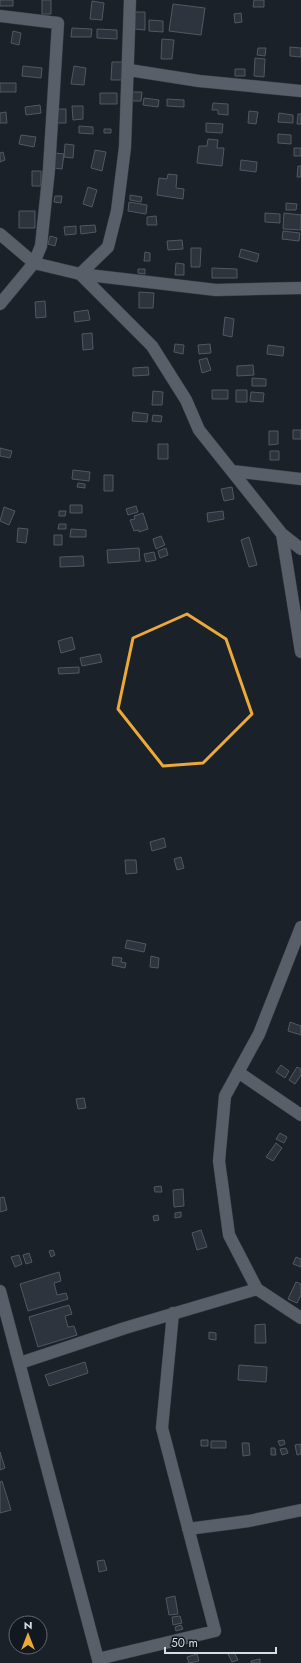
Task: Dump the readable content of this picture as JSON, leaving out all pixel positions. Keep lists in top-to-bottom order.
{
  "scale_bar": "50 m",
  "north": "top"
}
